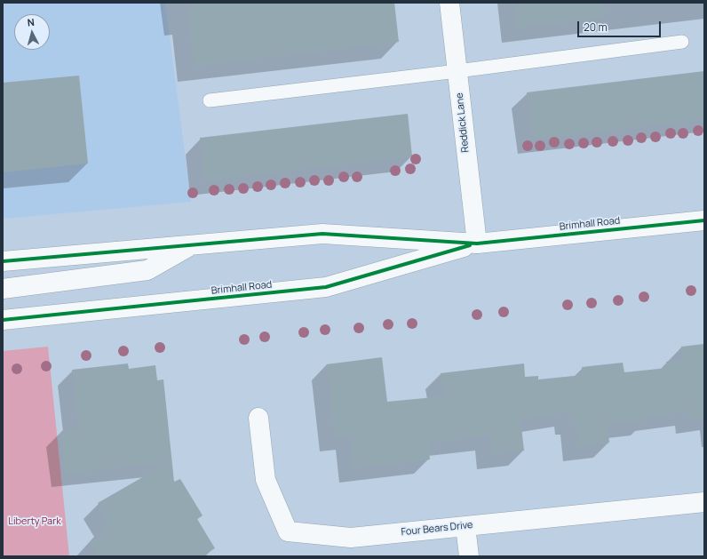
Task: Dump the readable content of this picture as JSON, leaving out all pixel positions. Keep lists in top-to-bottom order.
{
  "streets": {
    "street": ["Reddick Lane", "Brimhall Road", "Four Bears Drive"]
  },
  "crossings": [
    ["Reddick Lane", "Brimhall Road"]
  ],
  "parks": ["Liberty Park"],
  "scale_bar": "20 m",
  "north": "top"
}
